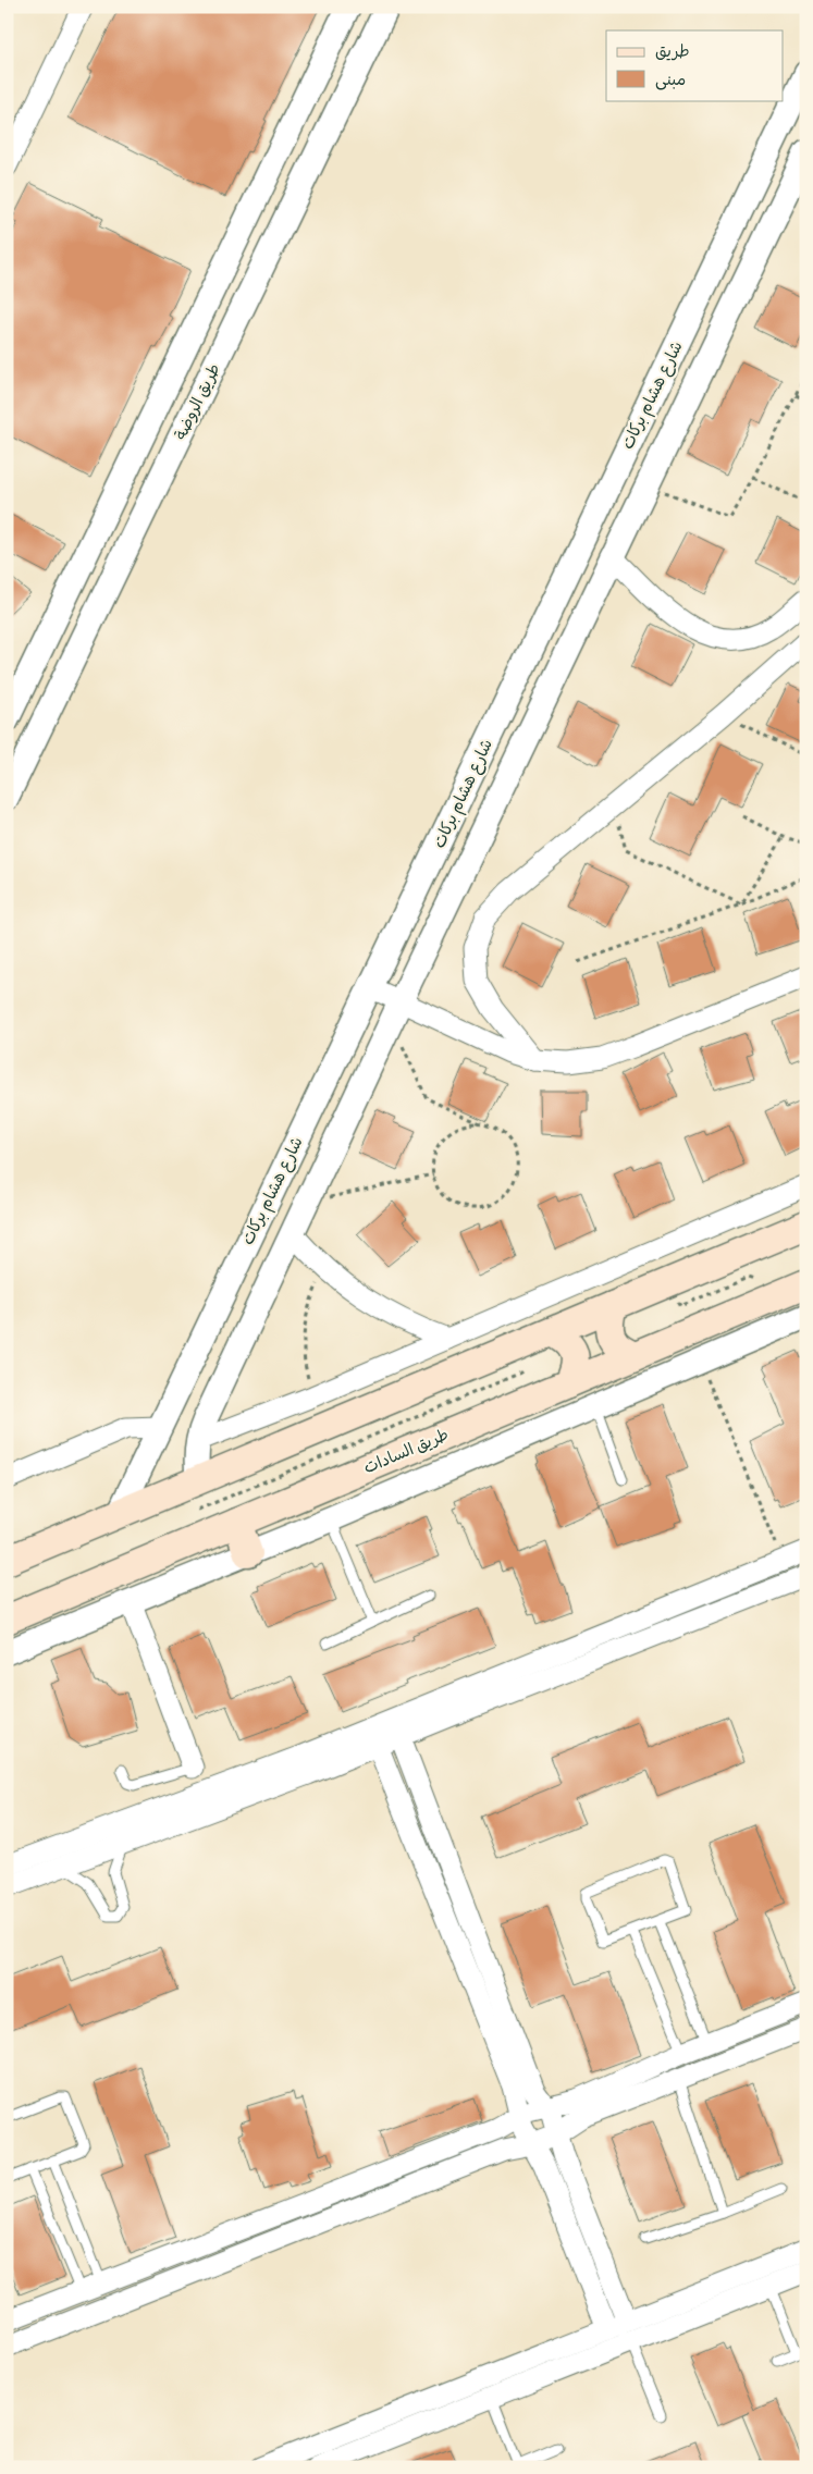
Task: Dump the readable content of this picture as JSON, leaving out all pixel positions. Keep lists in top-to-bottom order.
{
  "streets": {
    "main road": ["طريق السادات"],
    "street": ["شارع هشام بركات", "طريق الروضة"]
  },
  "legend": ["طريق", "مبنى"]
}
